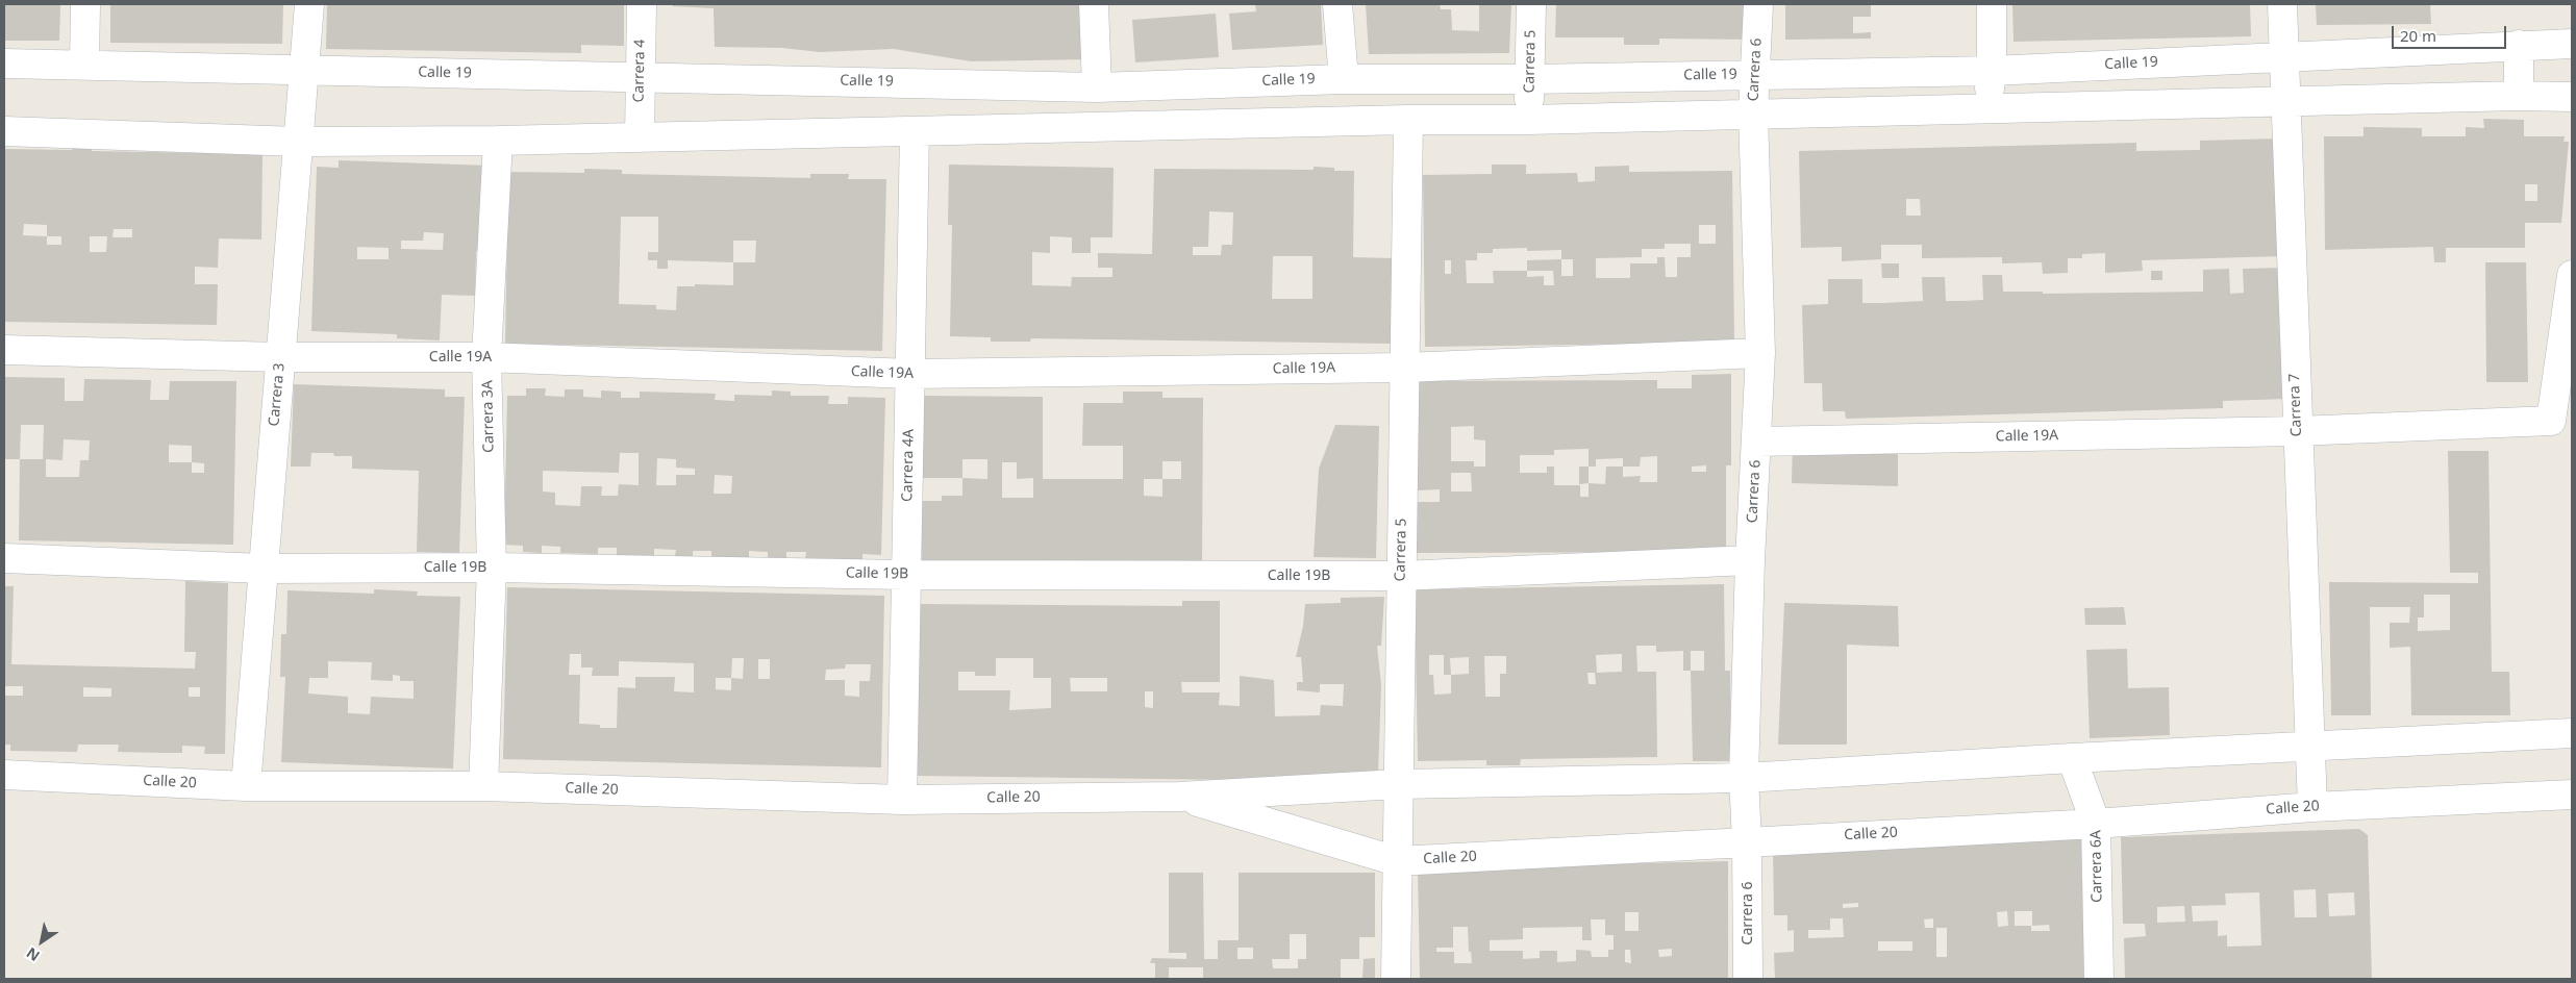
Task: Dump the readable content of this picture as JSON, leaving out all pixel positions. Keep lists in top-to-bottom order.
{
  "streets": {
    "street": [
      "Carrera 5",
      "Calle 19",
      "Carrera 6",
      "Carrera 4",
      "Calle 19A",
      "Carrera 3",
      "Carrera 7",
      "Carrera 3A",
      "Carrera 4A",
      "Calle 19B",
      "Calle 20",
      "Carrera 6A"
    ]
  },
  "crossings": [
    ["Carrera 5", "Calle 19"],
    ["Carrera 5", "Calle 19A"],
    ["Carrera 5", "Calle 19B"],
    ["Carrera 5", "Calle 20"],
    ["Calle 19", "Carrera 6"],
    ["Calle 19", "Carrera 4"],
    ["Calle 19", "Carrera 3"],
    ["Calle 19", "Carrera 7"],
    ["Carrera 6", "Calle 19A"],
    ["Carrera 6", "Calle 19B"],
    ["Carrera 6", "Calle 20"],
    ["Calle 19A", "Carrera 3"],
    ["Calle 19A", "Carrera 7"],
    ["Calle 19A", "Carrera 3A"],
    ["Calle 19A", "Carrera 4A"],
    ["Carrera 3", "Calle 19B"],
    ["Carrera 3", "Calle 20"],
    ["Carrera 7", "Calle 20"],
    ["Carrera 3A", "Calle 19B"],
    ["Carrera 3A", "Calle 20"],
    ["Carrera 4A", "Calle 19B"],
    ["Carrera 4A", "Calle 20"],
    ["Calle 20", "Carrera 6A"]
  ],
  "scale_bar": "20 m",
  "north": "bottom left"
}
